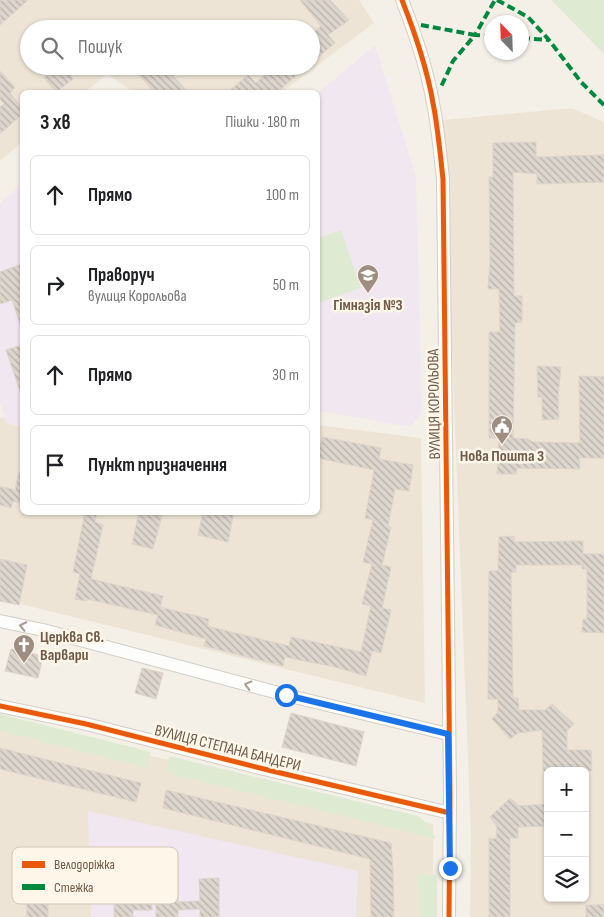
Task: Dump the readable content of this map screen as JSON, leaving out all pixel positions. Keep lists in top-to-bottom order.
{
  "streets": {
    "street": ["ВУЛИЦЯ КОРОЛЬОВА", "ВУЛИЦЯ СТЕПАНА БАНДЕРИ"]
  },
  "crossings": [
    ["ВУЛИЦЯ КОРОЛЬОВА", "ВУЛИЦЯ СТЕПАНА БАНДЕРИ"]
  ],
  "places": {
    "school or university": ["Гімназія №3"],
    "public building": ["Нова Пошта 3"],
    "church": ["Церква Св. Варвари"]
  },
  "legend": ["Велодоріжка", "Стежка"],
  "north": "top left",
  "page": {
    "search": "Пошук",
    "heading": ["3 хв", "Пішки · 180 m"],
    "list": [
      ["Прямо", "100 m"],
      ["Праворуч", "вулиця Корольова", "50 m"],
      ["Прямо", "30 m"],
      "Пункт призначення"
    ],
    "map_buttons": ["+", "−"]
  }
}
